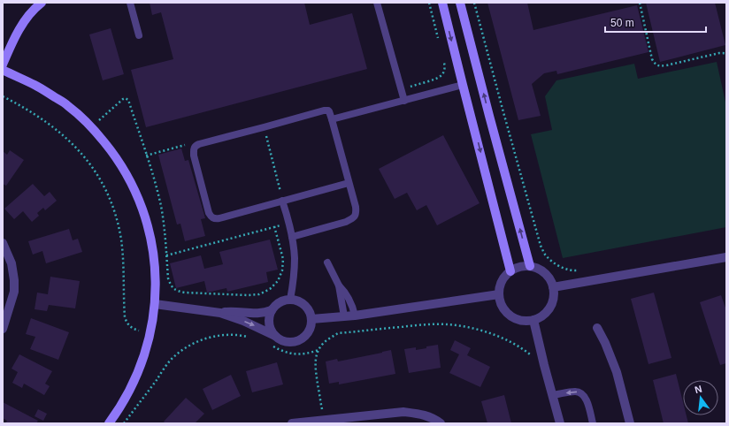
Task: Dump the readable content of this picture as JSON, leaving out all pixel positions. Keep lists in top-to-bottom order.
{
  "scale_bar": "50 m",
  "north": "top"
}
